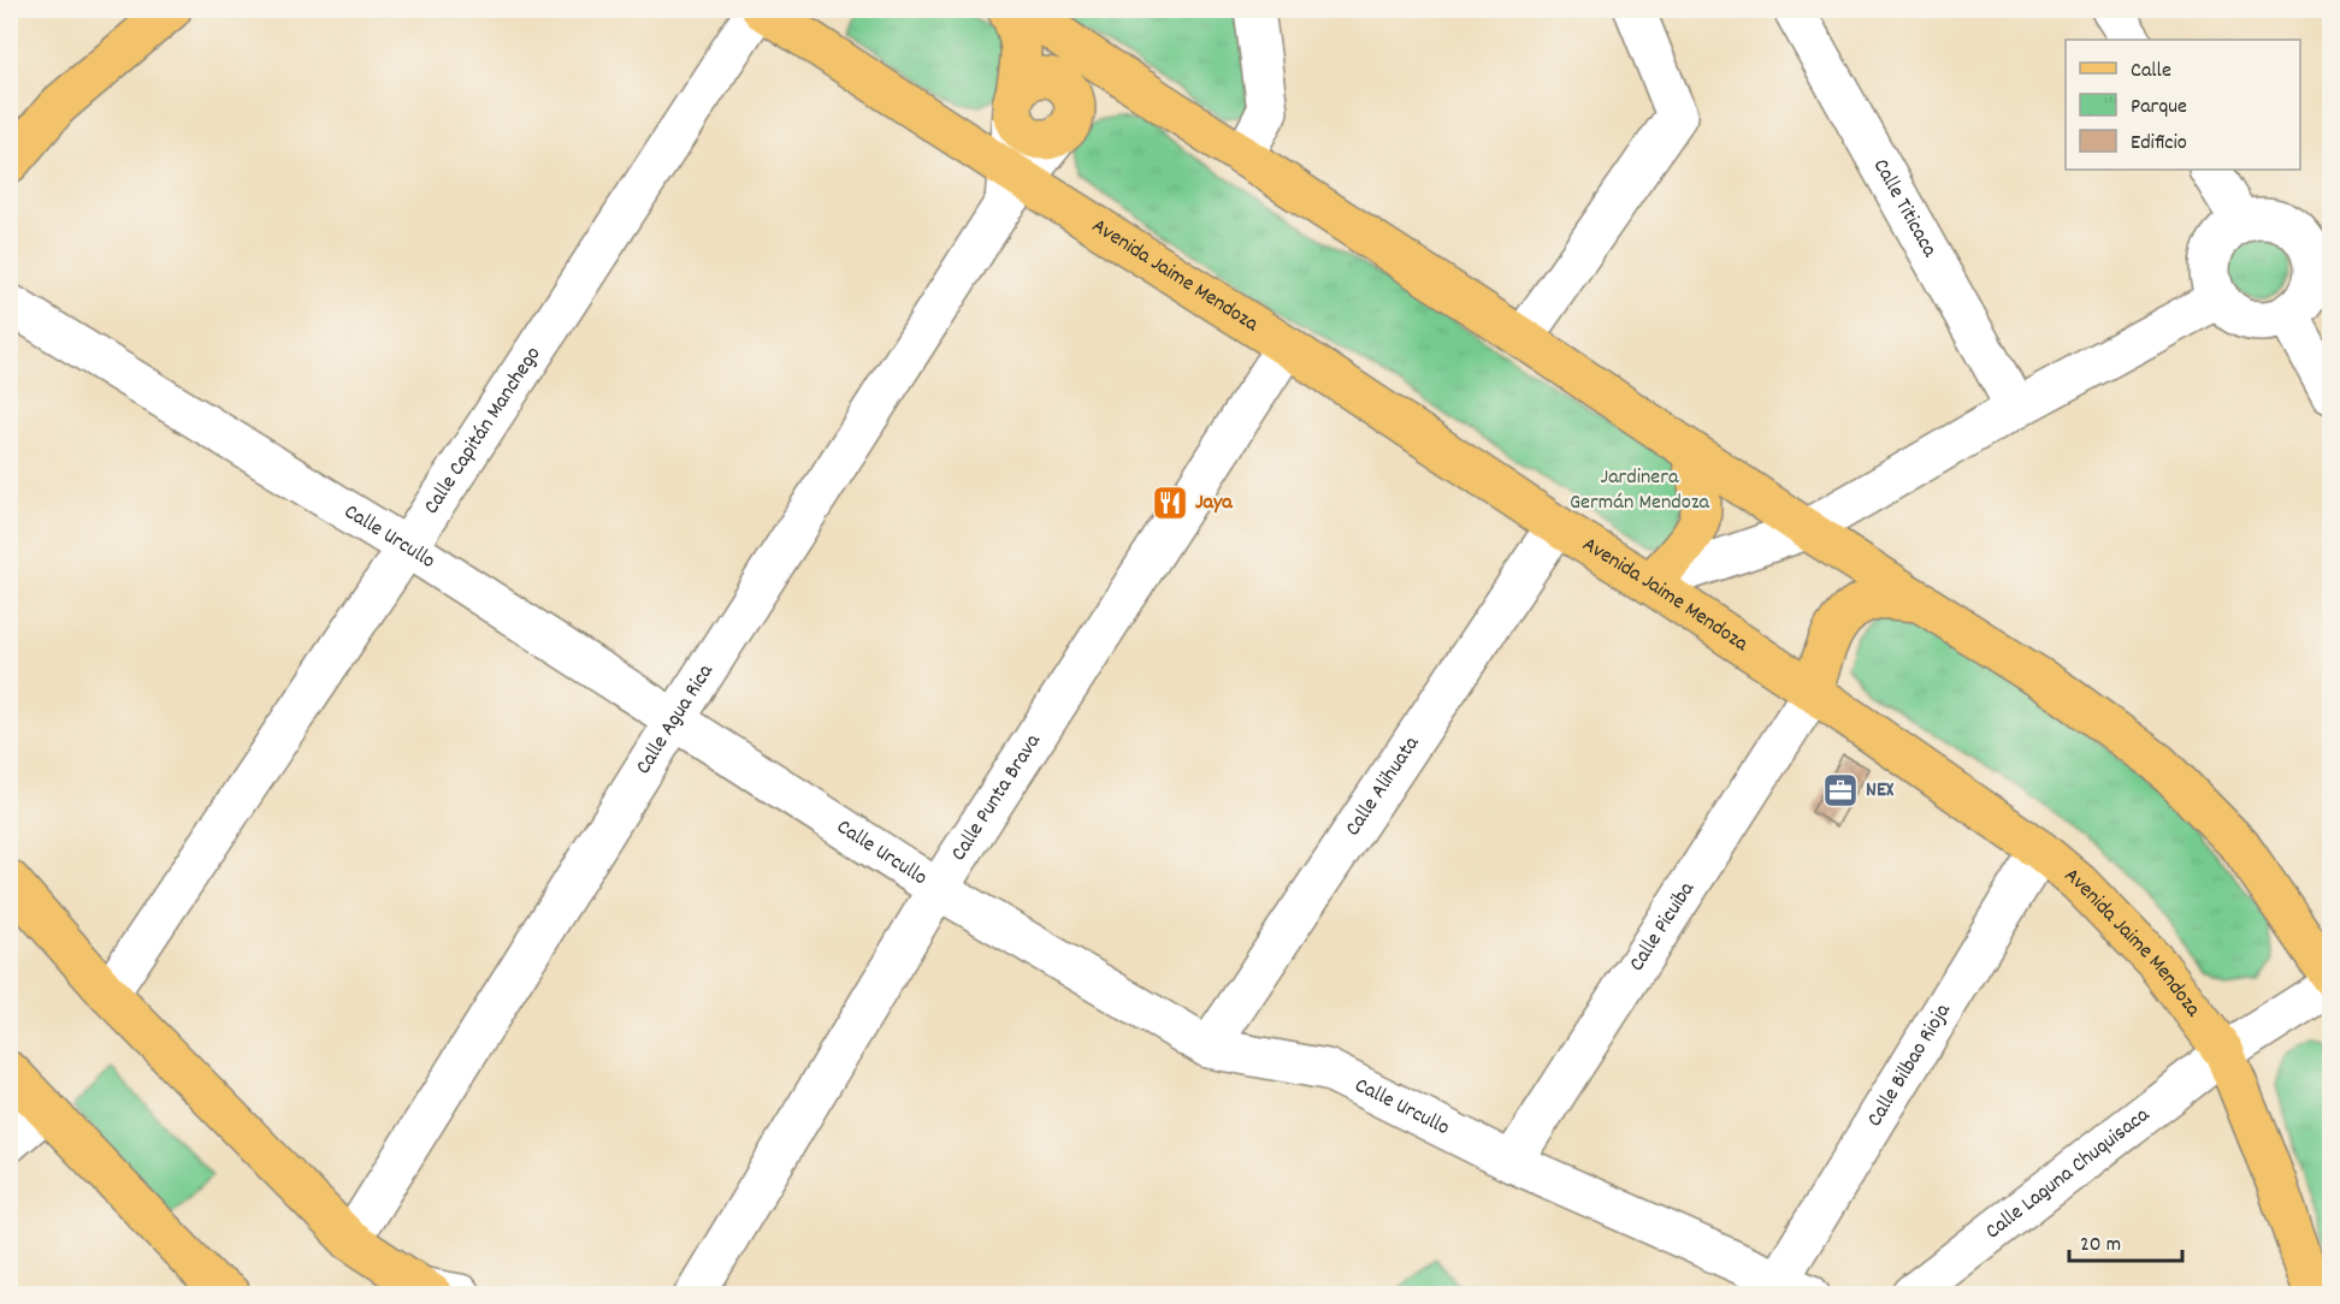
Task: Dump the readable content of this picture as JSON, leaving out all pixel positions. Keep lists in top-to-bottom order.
{
  "streets": {
    "main road": ["Avenida Jaime Mendoza"],
    "street": [
      "Calle Titicaca",
      "Calle Capitán Manchego",
      "Calle Urcullo",
      "Calle Agua Rica",
      "Calle Alihuata",
      "Calle Punta Brava",
      "Calle Picuiba",
      "Calle Bilbao Rioja",
      "Calle Laguna Chuquisaca"
    ]
  },
  "crossings": [
    ["Avenida Jaime Mendoza", "Calle Agua Rica"],
    ["Avenida Jaime Mendoza", "Calle Alihuata"],
    ["Avenida Jaime Mendoza", "Calle Punta Brava"],
    ["Avenida Jaime Mendoza", "Calle Picuiba"],
    ["Avenida Jaime Mendoza", "Calle Bilbao Rioja"],
    ["Avenida Jaime Mendoza", "Calle Laguna Chuquisaca"],
    ["Calle Capitán Manchego", "Calle Urcullo"],
    ["Calle Urcullo", "Calle Agua Rica"],
    ["Calle Urcullo", "Calle Alihuata"],
    ["Calle Urcullo", "Calle Punta Brava"],
    ["Calle Urcullo", "Calle Picuiba"],
    ["Calle Urcullo", "Calle Bilbao Rioja"]
  ],
  "parks": ["Jardinera Germán Mendoza"],
  "places": {
    "restaurant": ["Jaya"],
    "office": ["NEX"]
  },
  "legend": ["Calle", "Parque", "Edificio"],
  "scale_bar": "20 m"
}
